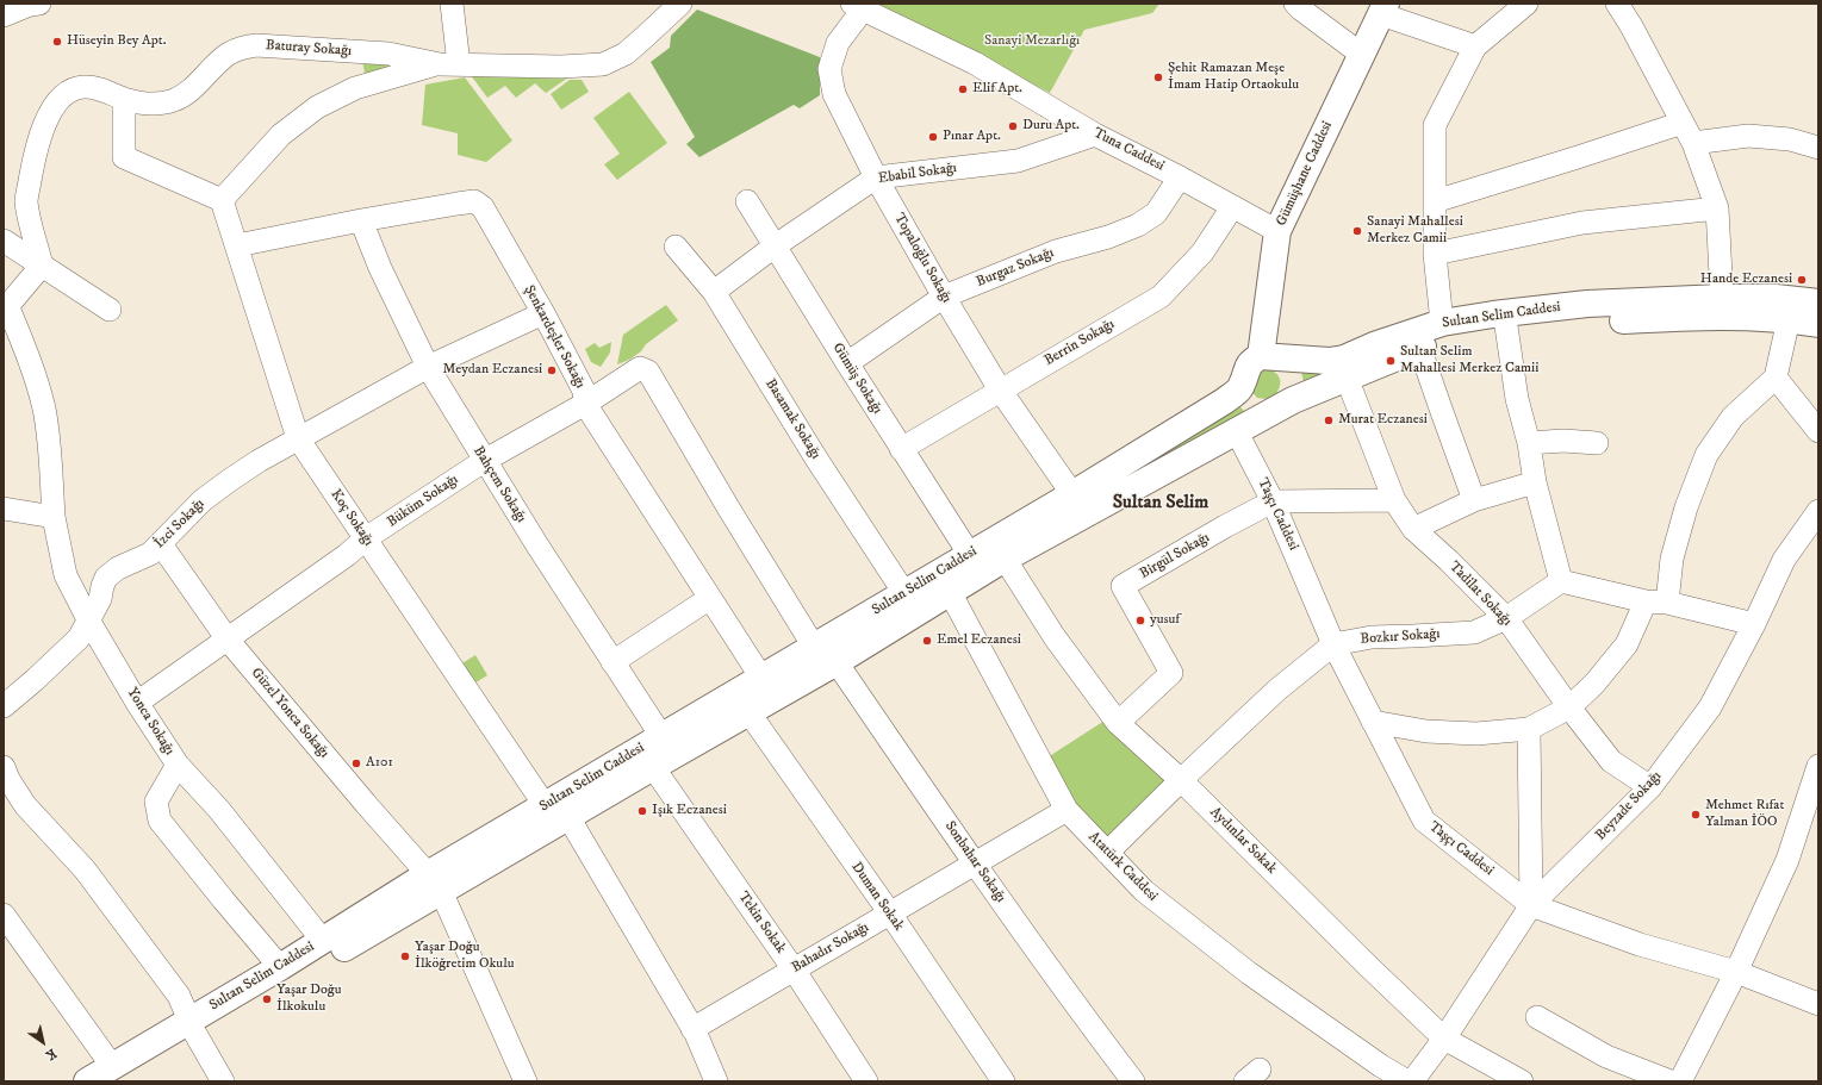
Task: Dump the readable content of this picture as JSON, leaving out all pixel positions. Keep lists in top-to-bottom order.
{
  "streets": {
    "main road": ["Gümüşhane Caddesi", "Sultan Selim Caddesi"],
    "street": [
      "Baturay Sokağı",
      "Tuna Caddesi",
      "Ebabil Sokağı",
      "Topaloğlu Sokağı",
      "Burgaz Sokağı",
      "Şenkardeşler Sokağı",
      "Berrin Sokağı",
      "Gümüş Sokağı",
      "Basamak Sokağı",
      "Bahçem Sokağı",
      "Büküm Sokağı",
      "Taşçı Caddesi",
      "Koç Sokağı",
      "İzci Sokağı",
      "Birgül Sokağı",
      "Tadilat Sokağı",
      "Bozkır Sokağı",
      "Güzel Yonca Sokağı",
      "Yonca Sokağı",
      "Beyzade Sokağı",
      "Aydınlar Sokak",
      "Sonbahar Sokağı",
      "Atatürk Caddesi",
      "Duman Sokak",
      "Tekin Sokak",
      "Bahadır Sokağı"
    ]
  },
  "crossings": [
    ["Tuna Caddesi", "Ebabil Sokağı"],
    ["Tuna Caddesi", "Gümüşhane Caddesi"],
    ["Tuna Caddesi", "Topaloğlu Sokağı"],
    ["Tuna Caddesi", "Burgaz Sokağı"],
    ["Tuna Caddesi", "Berrin Sokağı"],
    ["Ebabil Sokağı", "Topaloğlu Sokağı"],
    ["Ebabil Sokağı", "Gümüş Sokağı"],
    ["Ebabil Sokağı", "Basamak Sokağı"],
    ["Gümüşhane Caddesi", "Sultan Selim Caddesi"],
    ["Topaloğlu Sokağı", "Burgaz Sokağı"],
    ["Topaloğlu Sokağı", "Sultan Selim Caddesi"],
    ["Topaloğlu Sokağı", "Berrin Sokağı"],
    ["Burgaz Sokağı", "Gümüş Sokağı"],
    ["Sultan Selim Caddesi", "Şenkardeşler Sokağı"],
    ["Sultan Selim Caddesi", "Gümüş Sokağı"],
    ["Sultan Selim Caddesi", "Basamak Sokağı"],
    ["Sultan Selim Caddesi", "Bahçem Sokağı"],
    ["Sultan Selim Caddesi", "Büküm Sokağı"],
    ["Sultan Selim Caddesi", "Taşçı Caddesi"],
    ["Sultan Selim Caddesi", "Koç Sokağı"],
    ["Sultan Selim Caddesi", "Tadilat Sokağı"],
    ["Sultan Selim Caddesi", "Güzel Yonca Sokağı"],
    ["Sultan Selim Caddesi", "Yonca Sokağı"],
    ["Sultan Selim Caddesi", "Aydınlar Sokak"],
    ["Sultan Selim Caddesi", "Sonbahar Sokağı"],
    ["Sultan Selim Caddesi", "Atatürk Caddesi"],
    ["Sultan Selim Caddesi", "Duman Sokak"],
    ["Sultan Selim Caddesi", "Tekin Sokak"],
    ["Şenkardeşler Sokağı", "Bahçem Sokağı"],
    ["Şenkardeşler Sokağı", "Büküm Sokağı"],
    ["Şenkardeşler Sokağı", "Koç Sokağı"],
    ["Şenkardeşler Sokağı", "İzci Sokağı"],
    ["Berrin Sokağı", "Gümüş Sokağı"],
    ["Bahçem Sokağı", "Büküm Sokağı"],
    ["Bahçem Sokağı", "İzci Sokağı"],
    ["Bahçem Sokağı", "Tekin Sokak"],
    ["Büküm Sokağı", "Koç Sokağı"],
    ["Büküm Sokağı", "Güzel Yonca Sokağı"],
    ["Büküm Sokağı", "Yonca Sokağı"],
    ["Büküm Sokağı", "Sonbahar Sokağı"],
    ["Taşçı Caddesi", "Birgül Sokağı"],
    ["Taşçı Caddesi", "Bozkır Sokağı"],
    ["Taşçı Caddesi", "Beyzade Sokağı"],
    ["Koç Sokağı", "İzci Sokağı"],
    ["İzci Sokağı", "Güzel Yonca Sokağı"],
    ["İzci Sokağı", "Yonca Sokağı"],
    ["Birgül Sokağı", "Tadilat Sokağı"],
    ["Birgül Sokağı", "Aydınlar Sokak"],
    ["Tadilat Sokağı", "Bozkır Sokağı"],
    ["Tadilat Sokağı", "Beyzade Sokağı"],
    ["Bozkır Sokağı", "Aydınlar Sokak"],
    ["Bozkır Sokağı", "Atatürk Caddesi"],
    ["Beyzade Sokağı", "Aydınlar Sokak"],
    ["Sonbahar Sokağı", "Bahadır Sokağı"],
    ["Atatürk Caddesi", "Bahadır Sokağı"],
    ["Duman Sokak", "Bahadır Sokağı"],
    ["Tekin Sokak", "Bahadır Sokağı"]
  ],
  "districts": ["Sultan Selim"],
  "parks": ["Sanayi Mezarlığı"],
  "places": [
    "Hüseyin Bey Apt.",
    "Şehit Ramazan Meşe İmam Hatip Ortaokulu",
    "Elif Apt.",
    "Duru Apt.",
    "Pınar Apt.",
    "Sanayi Mahallesi Merkez Camii",
    "Hande Eczanesi",
    "Sultan Selim Mahallesi Merkez Camii",
    "Meydan Eczanesi",
    "Murat Eczanesi",
    "yusuf",
    "Emel Eczanesi",
    "A101",
    "Işık Eczanesi",
    "Mehmet Rıfat Yalman İÖO",
    "Yaşar Doğu İlköğretim Okulu",
    "Yaşar Doğu İlkokulu"
  ],
  "north": "bottom right"
}
